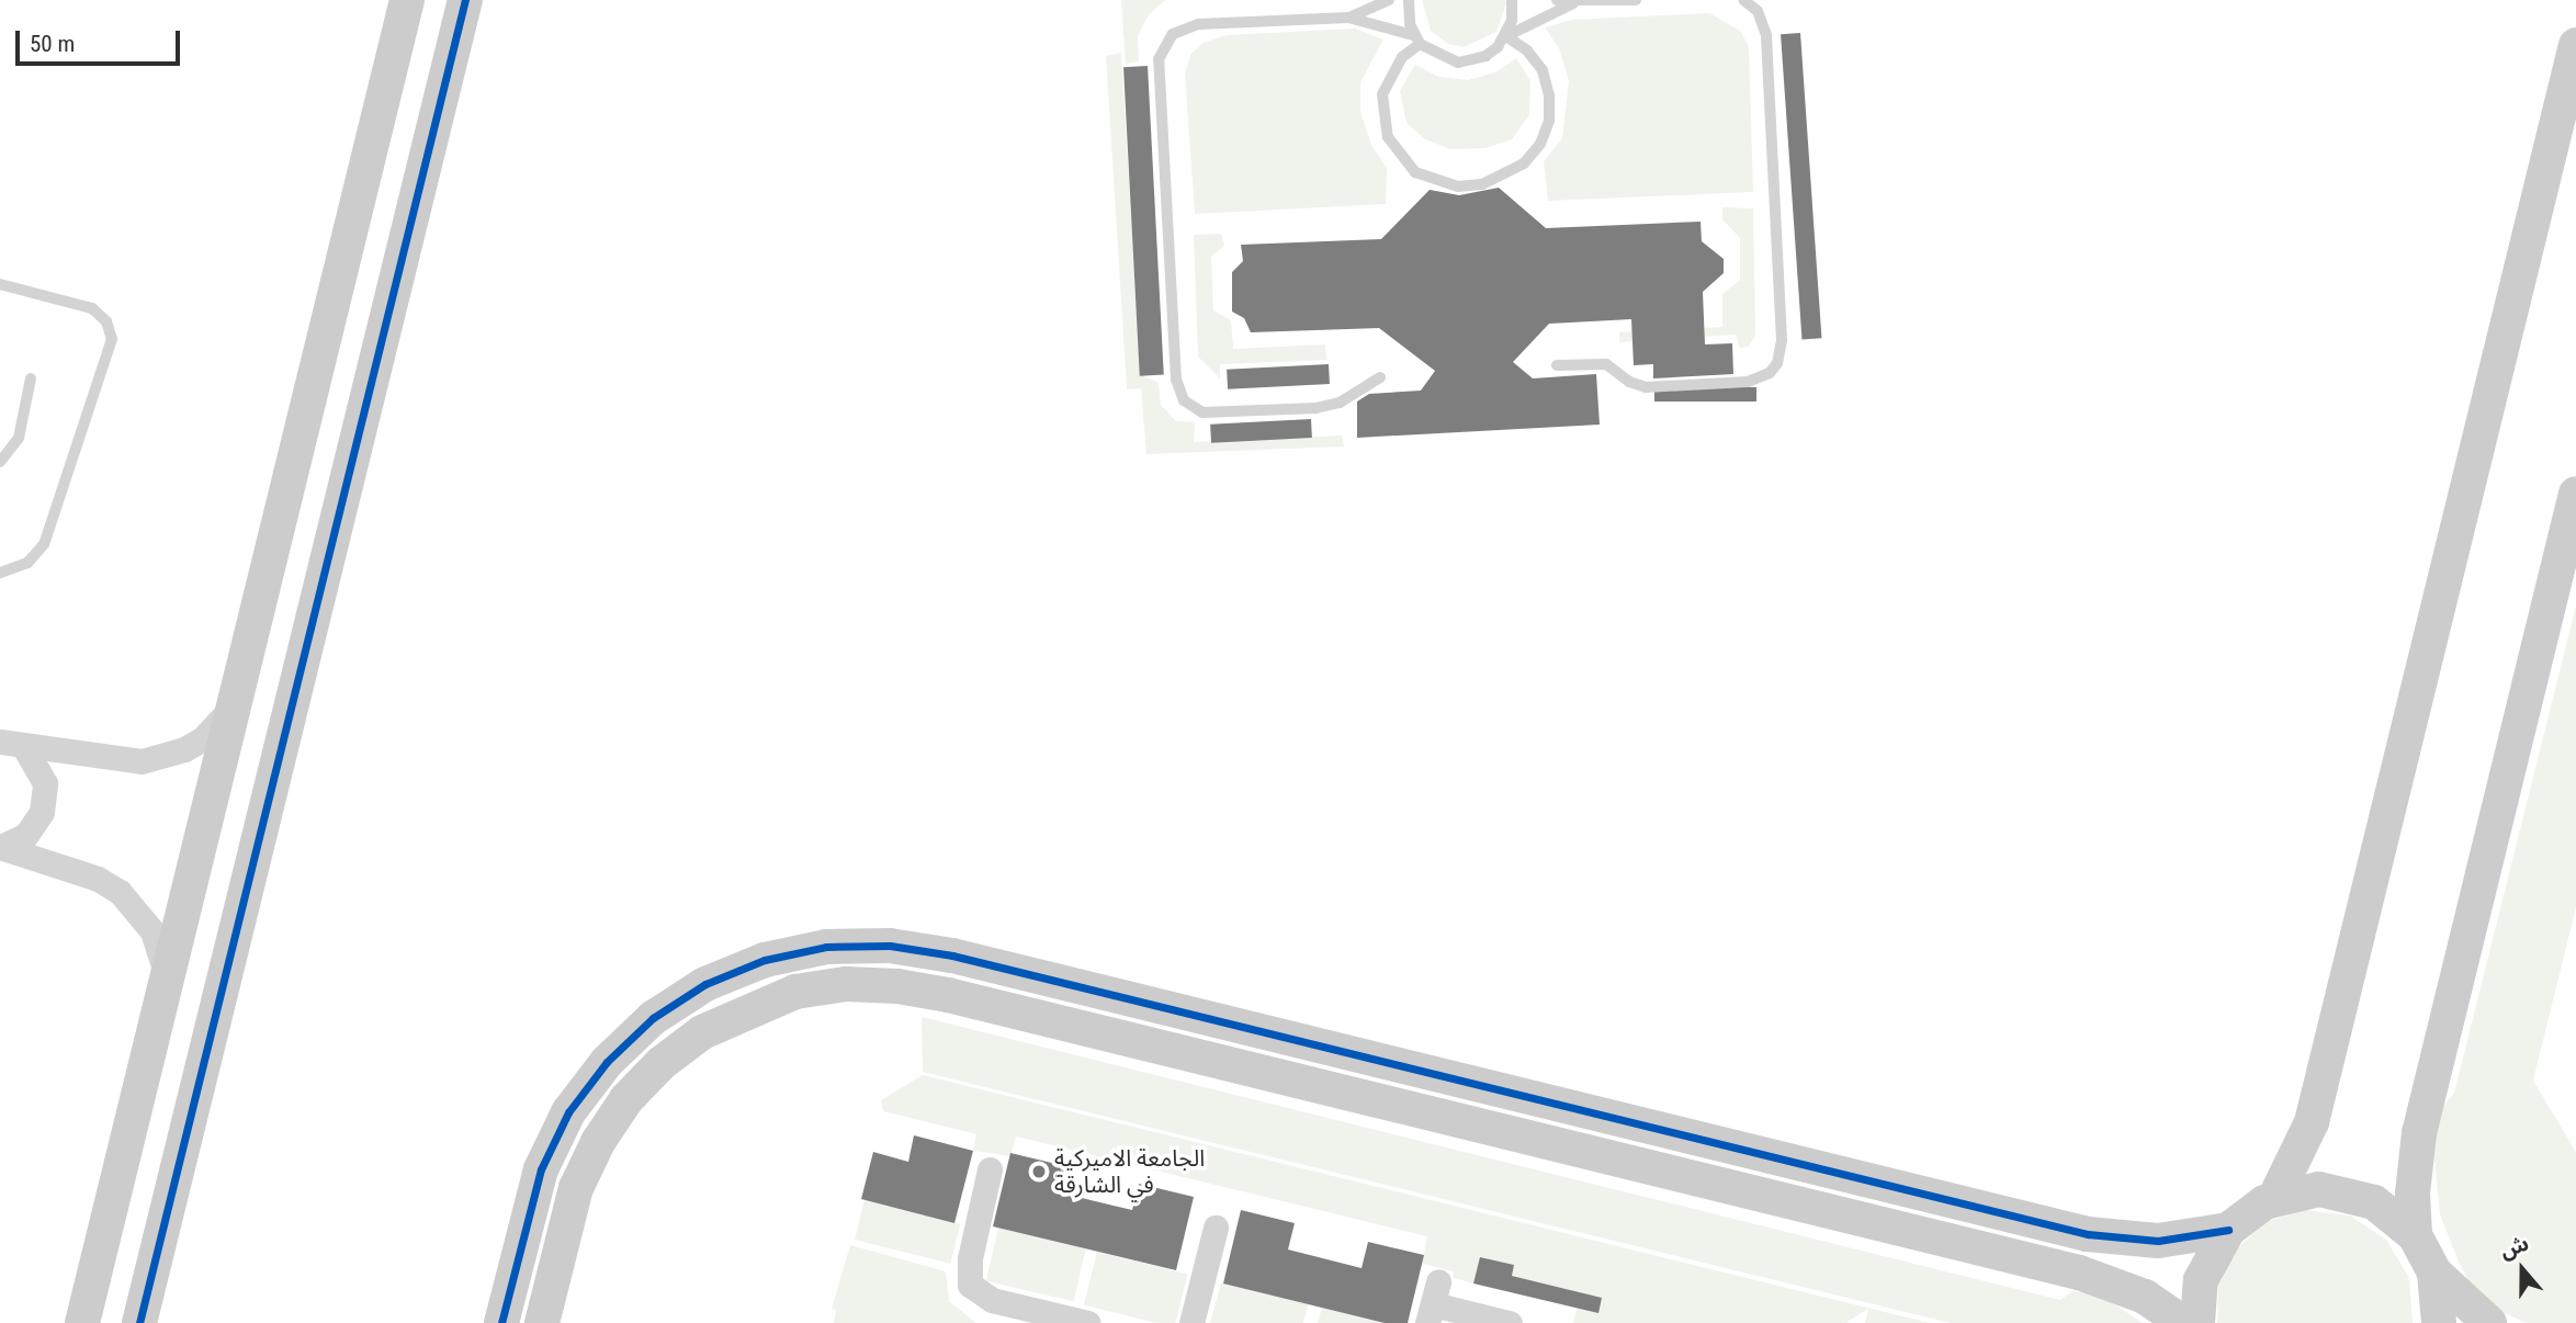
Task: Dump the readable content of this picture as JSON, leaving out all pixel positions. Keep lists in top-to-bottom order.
{
  "places": ["الجامعة الاميركية في الشارقة"],
  "scale_bar": "50 m",
  "north": "top"
}
